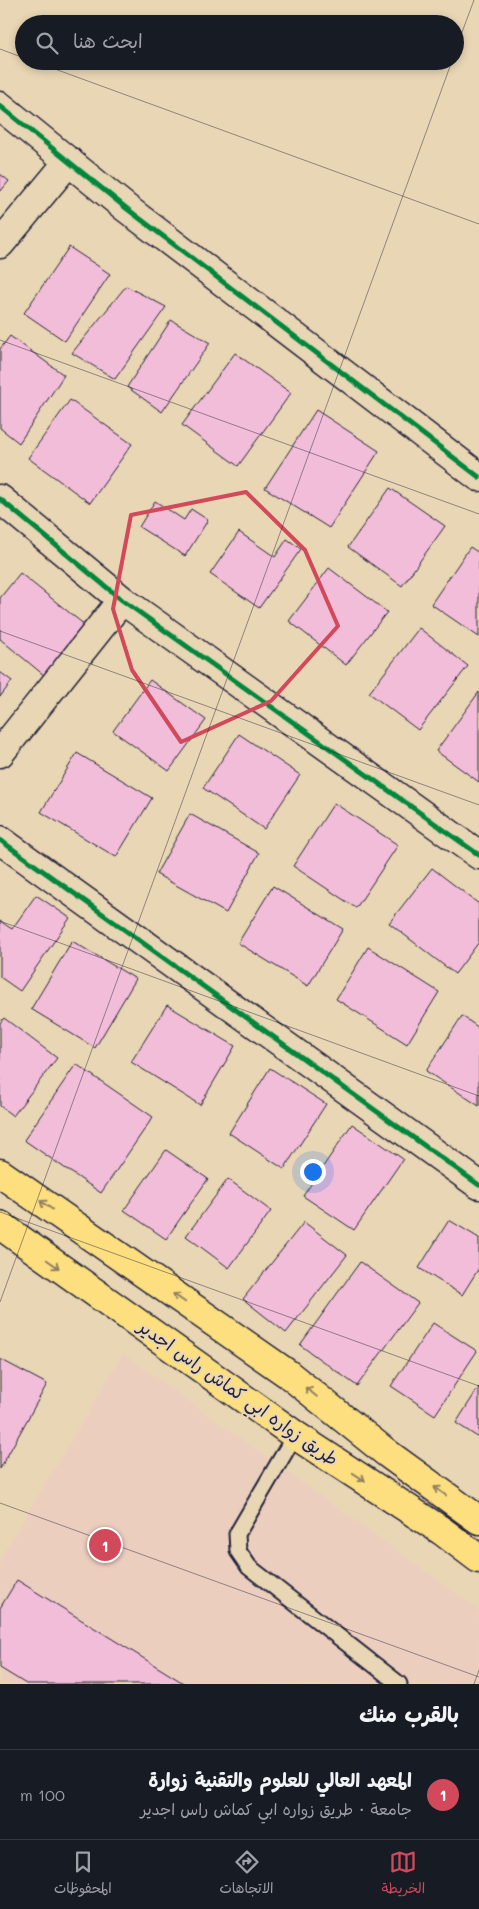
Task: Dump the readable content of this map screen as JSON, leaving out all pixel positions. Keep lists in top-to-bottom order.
{
  "streets": {
    "main road": ["طريق زواره ابي كماش راس اجدير"]
  },
  "page": {
    "search": "ابحث هنا",
    "pins": "1",
    "heading": "بالقرب منك",
    "list": [
      {
        "mark": "1",
        "name": "المعهد العالي للعلوم والتقنية زوارة",
        "note": "جامعة · طريق زواره ابي كماش راس اجدير",
        "value": "100 m"
      }
    ],
    "nav": ["الخريطة", "الاتجاهات", "المحفوظات"]
  }
}
